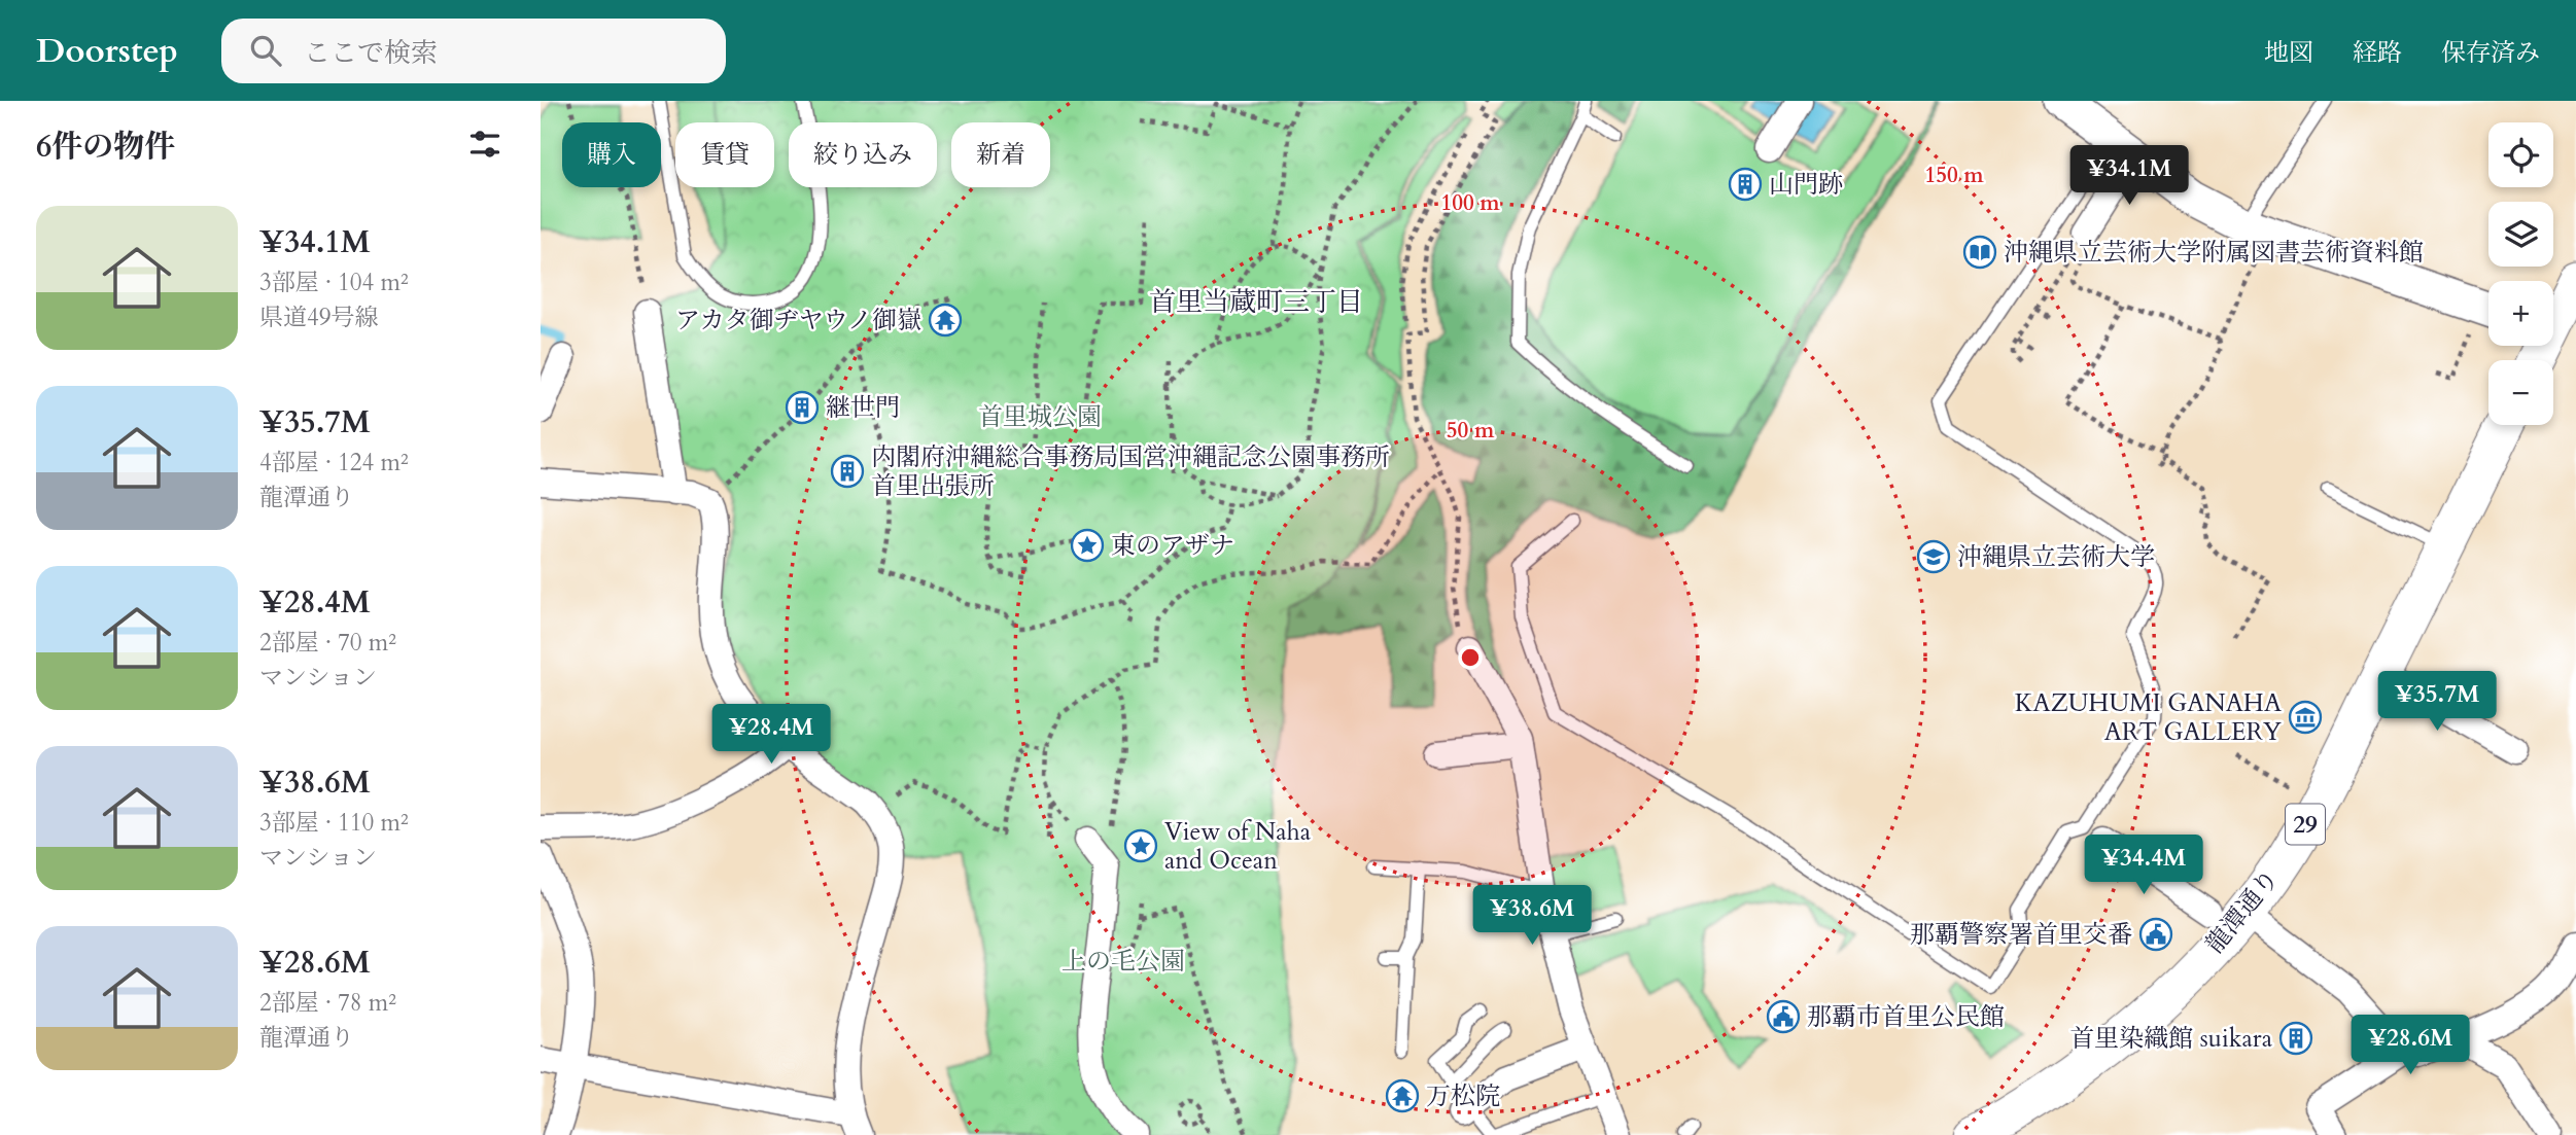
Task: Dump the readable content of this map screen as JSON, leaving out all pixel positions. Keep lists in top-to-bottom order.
{
  "streets": {
    "main road": ["29", "龍潭通り"]
  },
  "districts": ["首里当蔵町三丁目"],
  "parks": ["首里城公園", "上の毛公園"],
  "places": {
    "building": [
      "山門跡",
      "継世門",
      "内閣府沖縄総合事務局国営沖縄記念公園事務所 首里出張所",
      "首里染織館 suikara"
    ],
    "library": ["沖縄県立芸術大学附属図書芸術資料館"],
    "temple": ["アカタ御ヂヤウノ御嶽", "万松院"],
    "place": ["東のアザナ", "View of Naha and Ocean"],
    "school or university": ["沖縄県立芸術大学"],
    "museum": ["KAZUHUMI GANAHA ART GALLERY"],
    "public building": ["那覇警察署首里交番", "那覇市首里公民館"]
  },
  "page": {
    "header": "Doorstep",
    "search": "ここで検索",
    "nav": ["地図", "経路", "保存済み"],
    "heading": "6件の物件",
    "map_buttons": ["+", "−"],
    "chip": [
      "購入",
      "賃貸",
      "絞り込み",
      "新着"
    ],
    "price": [
      "¥34.1M",
      "¥35.7M",
      "¥28.4M",
      "¥34.4M",
      "¥38.6M",
      "¥28.6M"
    ],
    "list": [
      {
        "name": "¥34.1M",
        "note": "3部屋 · 104 m² · 県道49号線"
      },
      {
        "name": "¥35.7M",
        "note": "4部屋 · 124 m² · 龍潭通り"
      },
      {
        "name": "¥28.4M",
        "note": "2部屋 · 70 m² · マンション"
      },
      {
        "name": "¥38.6M",
        "note": "3部屋 · 110 m² · マンション"
      },
      {
        "name": "¥28.6M",
        "note": "2部屋 · 78 m² · 龍潭通り"
      }
    ]
  },
  "rings": ["150 m", "100 m", "50 m"]
}
